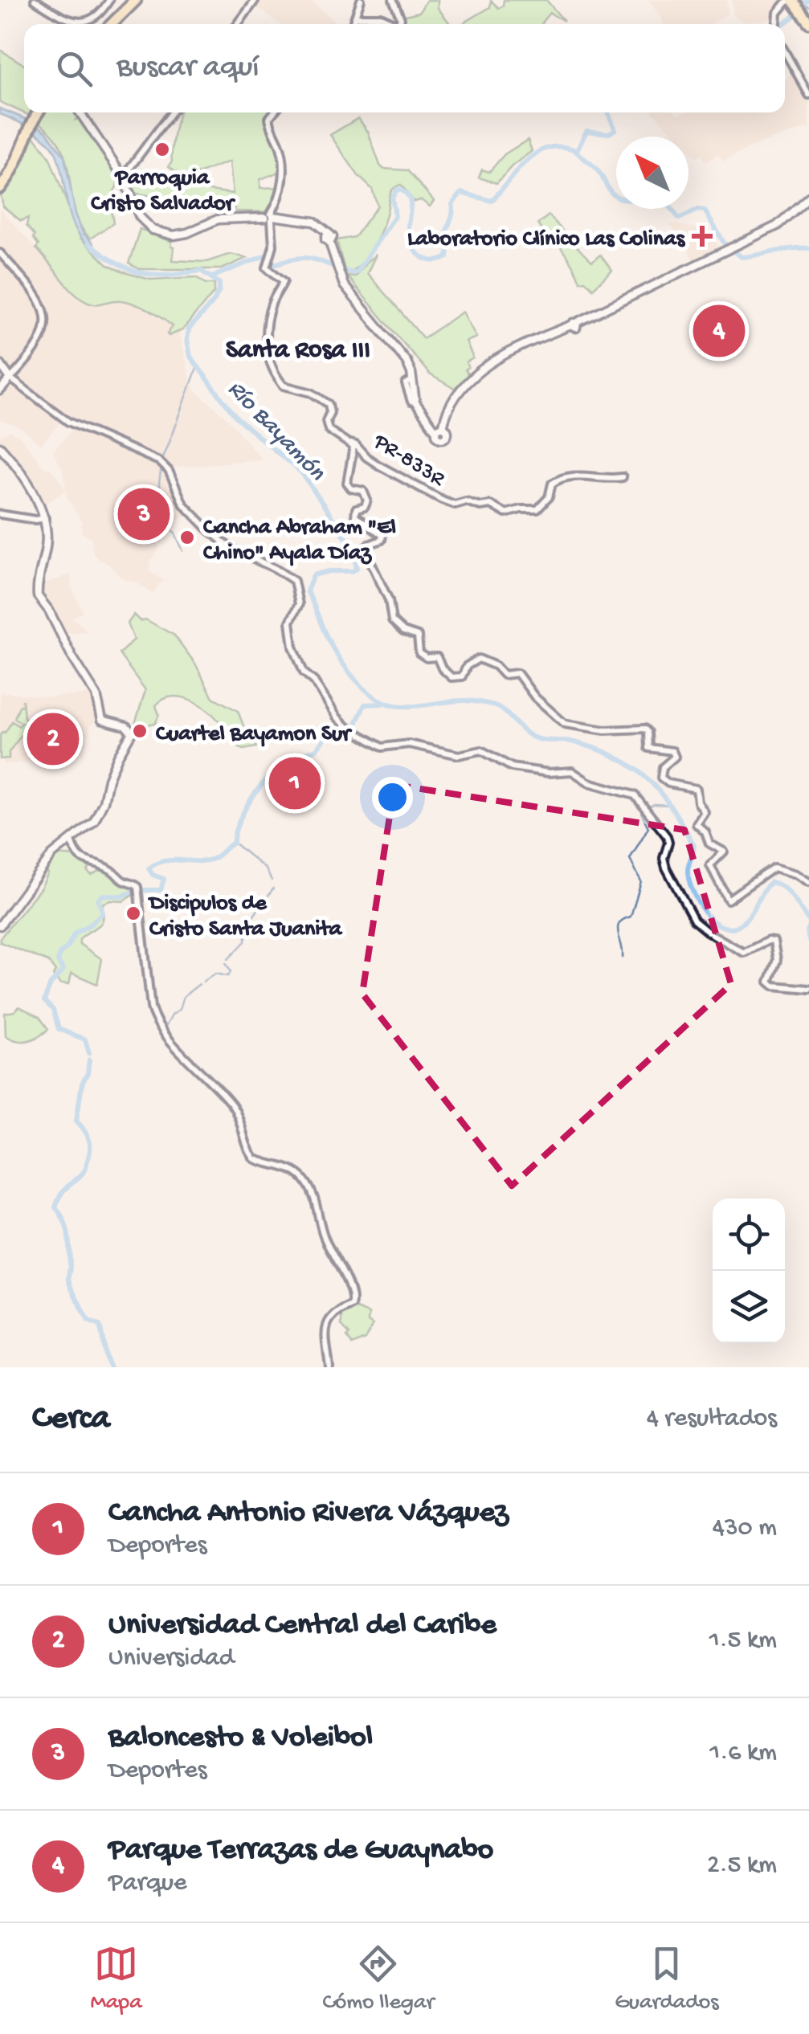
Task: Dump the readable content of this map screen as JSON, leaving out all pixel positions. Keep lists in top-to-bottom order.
{
  "streets": {
    "street": ["PR-833R"]
  },
  "districts": ["Santa Rosa III"],
  "water": ["Río Bayamón"],
  "places": {
    "other": [
      "Parroquia Cristo Salvador",
      "Cancha Abraham \"El Chino\" Ayala Díaz",
      "Cuartel Bayamon Sur",
      "Discipulos de Cristo Santa Juanita"
    ],
    "health": ["Laboratorio Clínico Las Colinas"]
  },
  "north": "top left",
  "page": {
    "search": "Buscar aquí",
    "pins": [
      "4",
      "3",
      "2",
      "1"
    ],
    "heading": ["Cerca", "4 resultados"],
    "list": [
      {
        "mark": "1",
        "name": "Cancha Antonio Rivera Vázquez",
        "note": "Deportes",
        "value": "430 m"
      },
      {
        "mark": "2",
        "name": "Universidad Central del Caribe",
        "note": "Universidad",
        "value": "1.5 km"
      },
      {
        "mark": "3",
        "name": "Baloncesto & Voleibol",
        "note": "Deportes",
        "value": "1.6 km"
      },
      {
        "mark": "4",
        "name": "Parque Terrazas de Guaynabo",
        "note": "Parque",
        "value": "2.5 km"
      }
    ],
    "nav": ["Mapa", "Cómo llegar", "Guardados"]
  }
}
